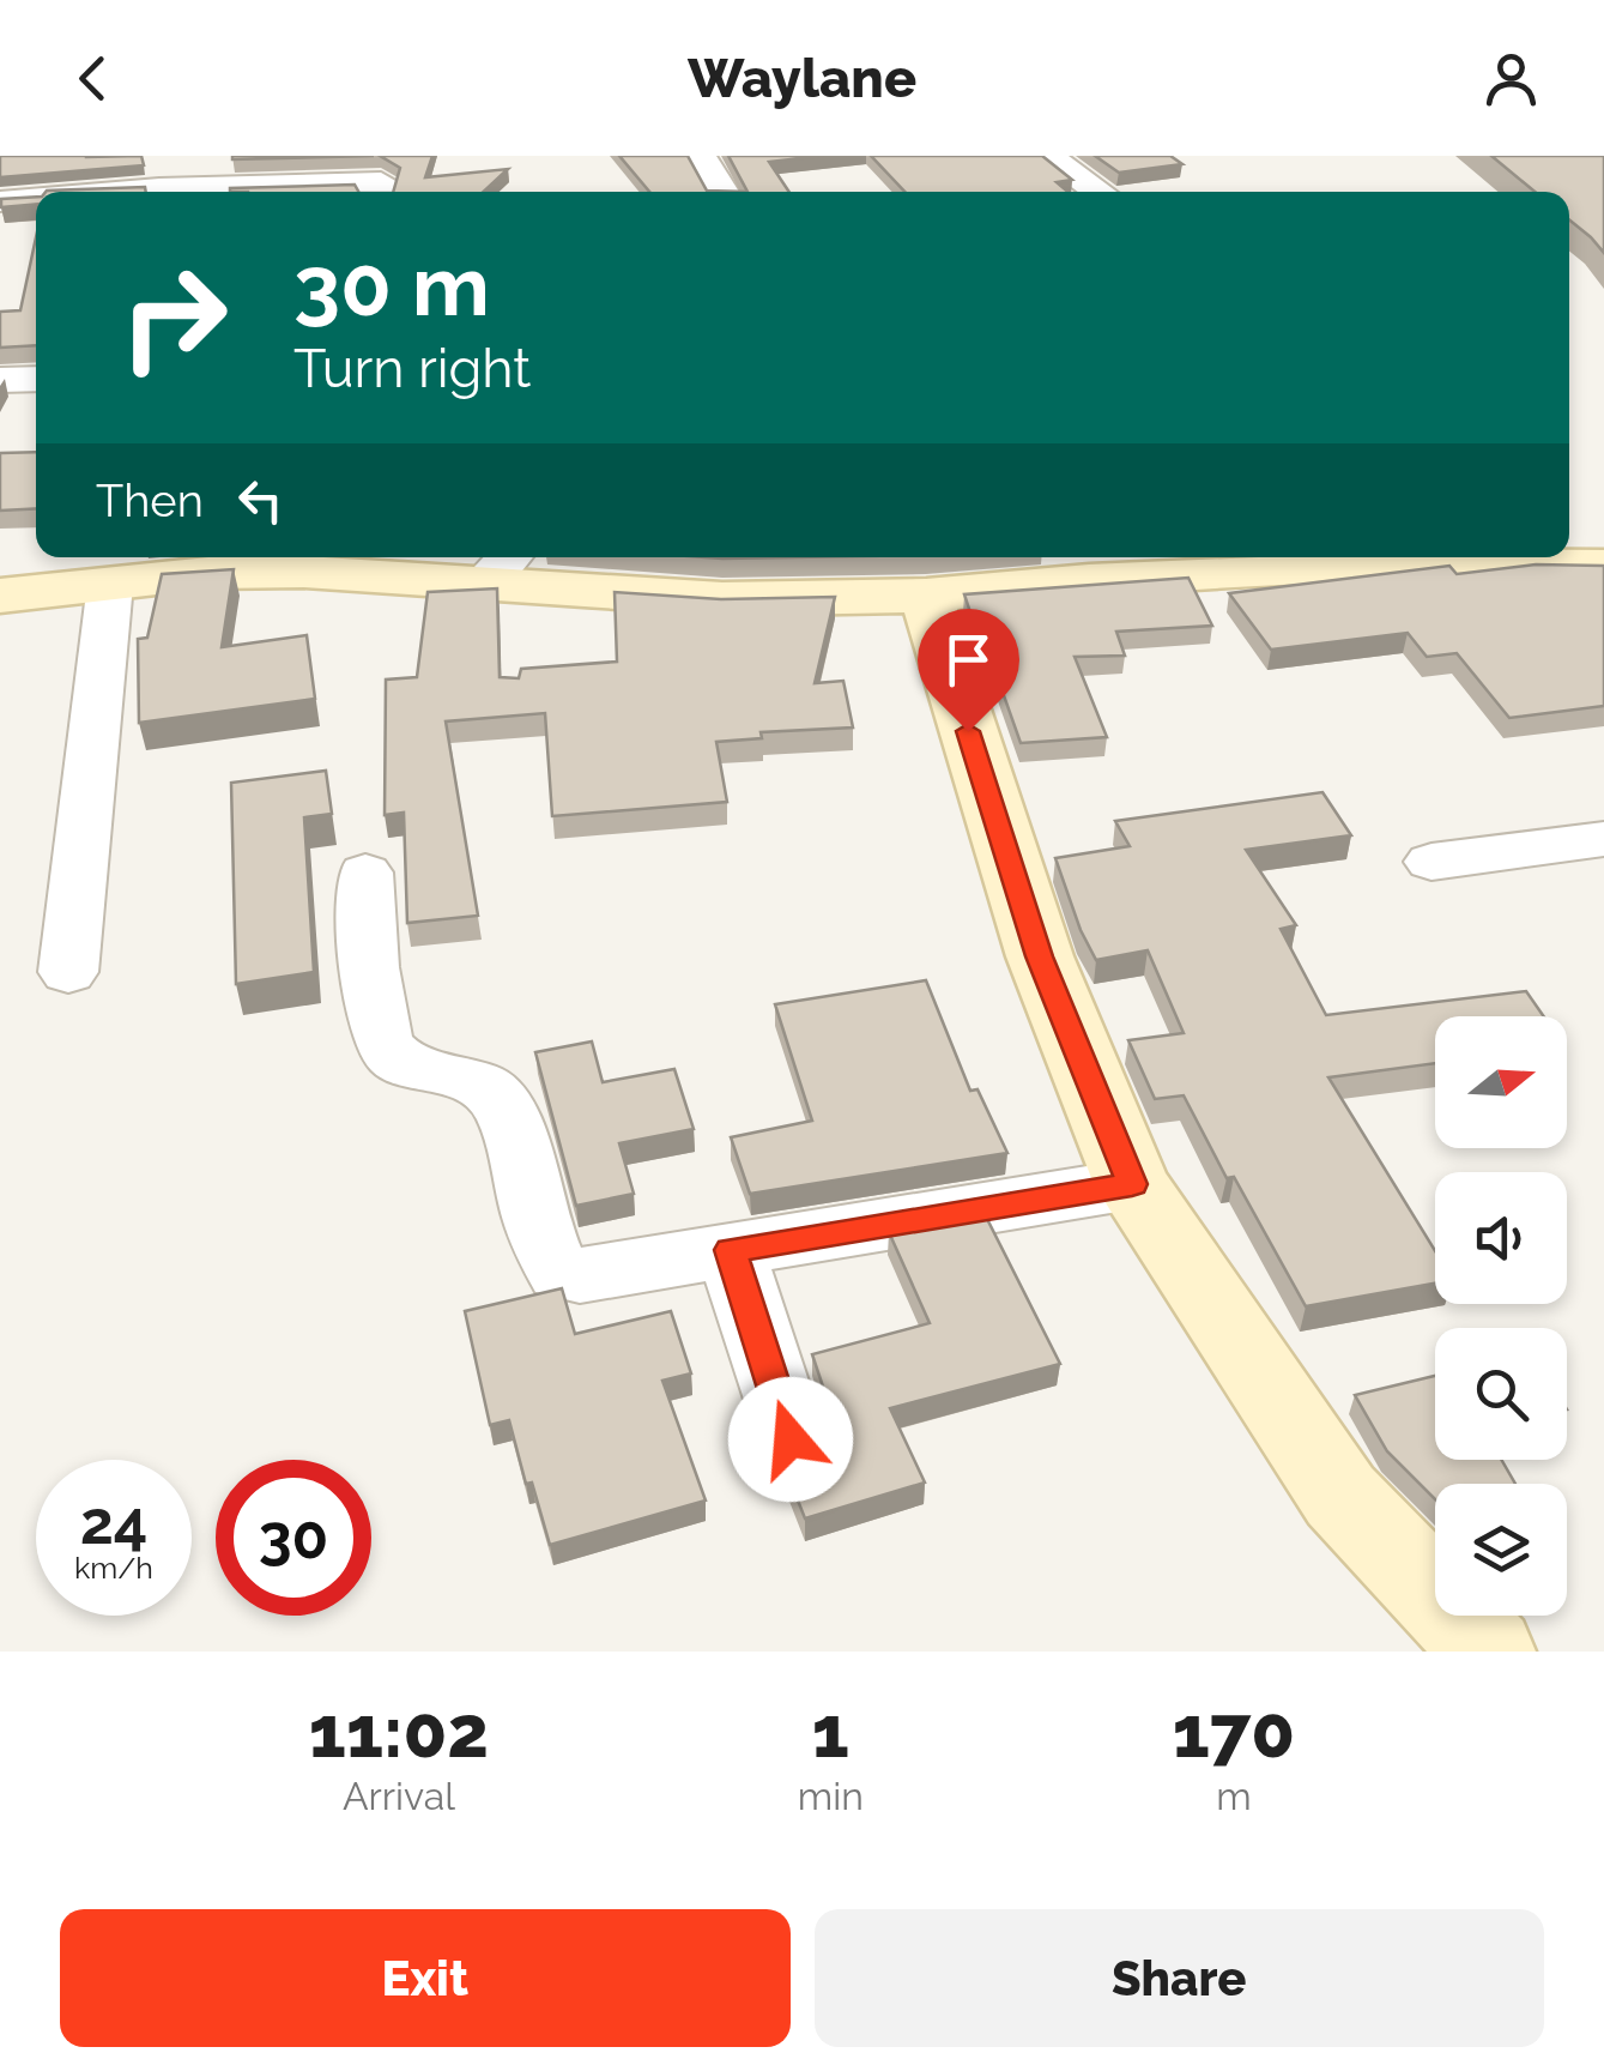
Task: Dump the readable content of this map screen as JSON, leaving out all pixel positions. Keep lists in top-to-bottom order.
{
  "north": "right",
  "page": {
    "header": "Waylane",
    "turn": ["30 m", "Turn right"],
    "then": "Then",
    "speed": "24 km/h",
    "limit": "30",
    "eta": [
      "11:02",
      "Arrival",
      "1",
      "min",
      "170",
      "m"
    ],
    "buttons": ["Exit", "Share"]
  }
}
